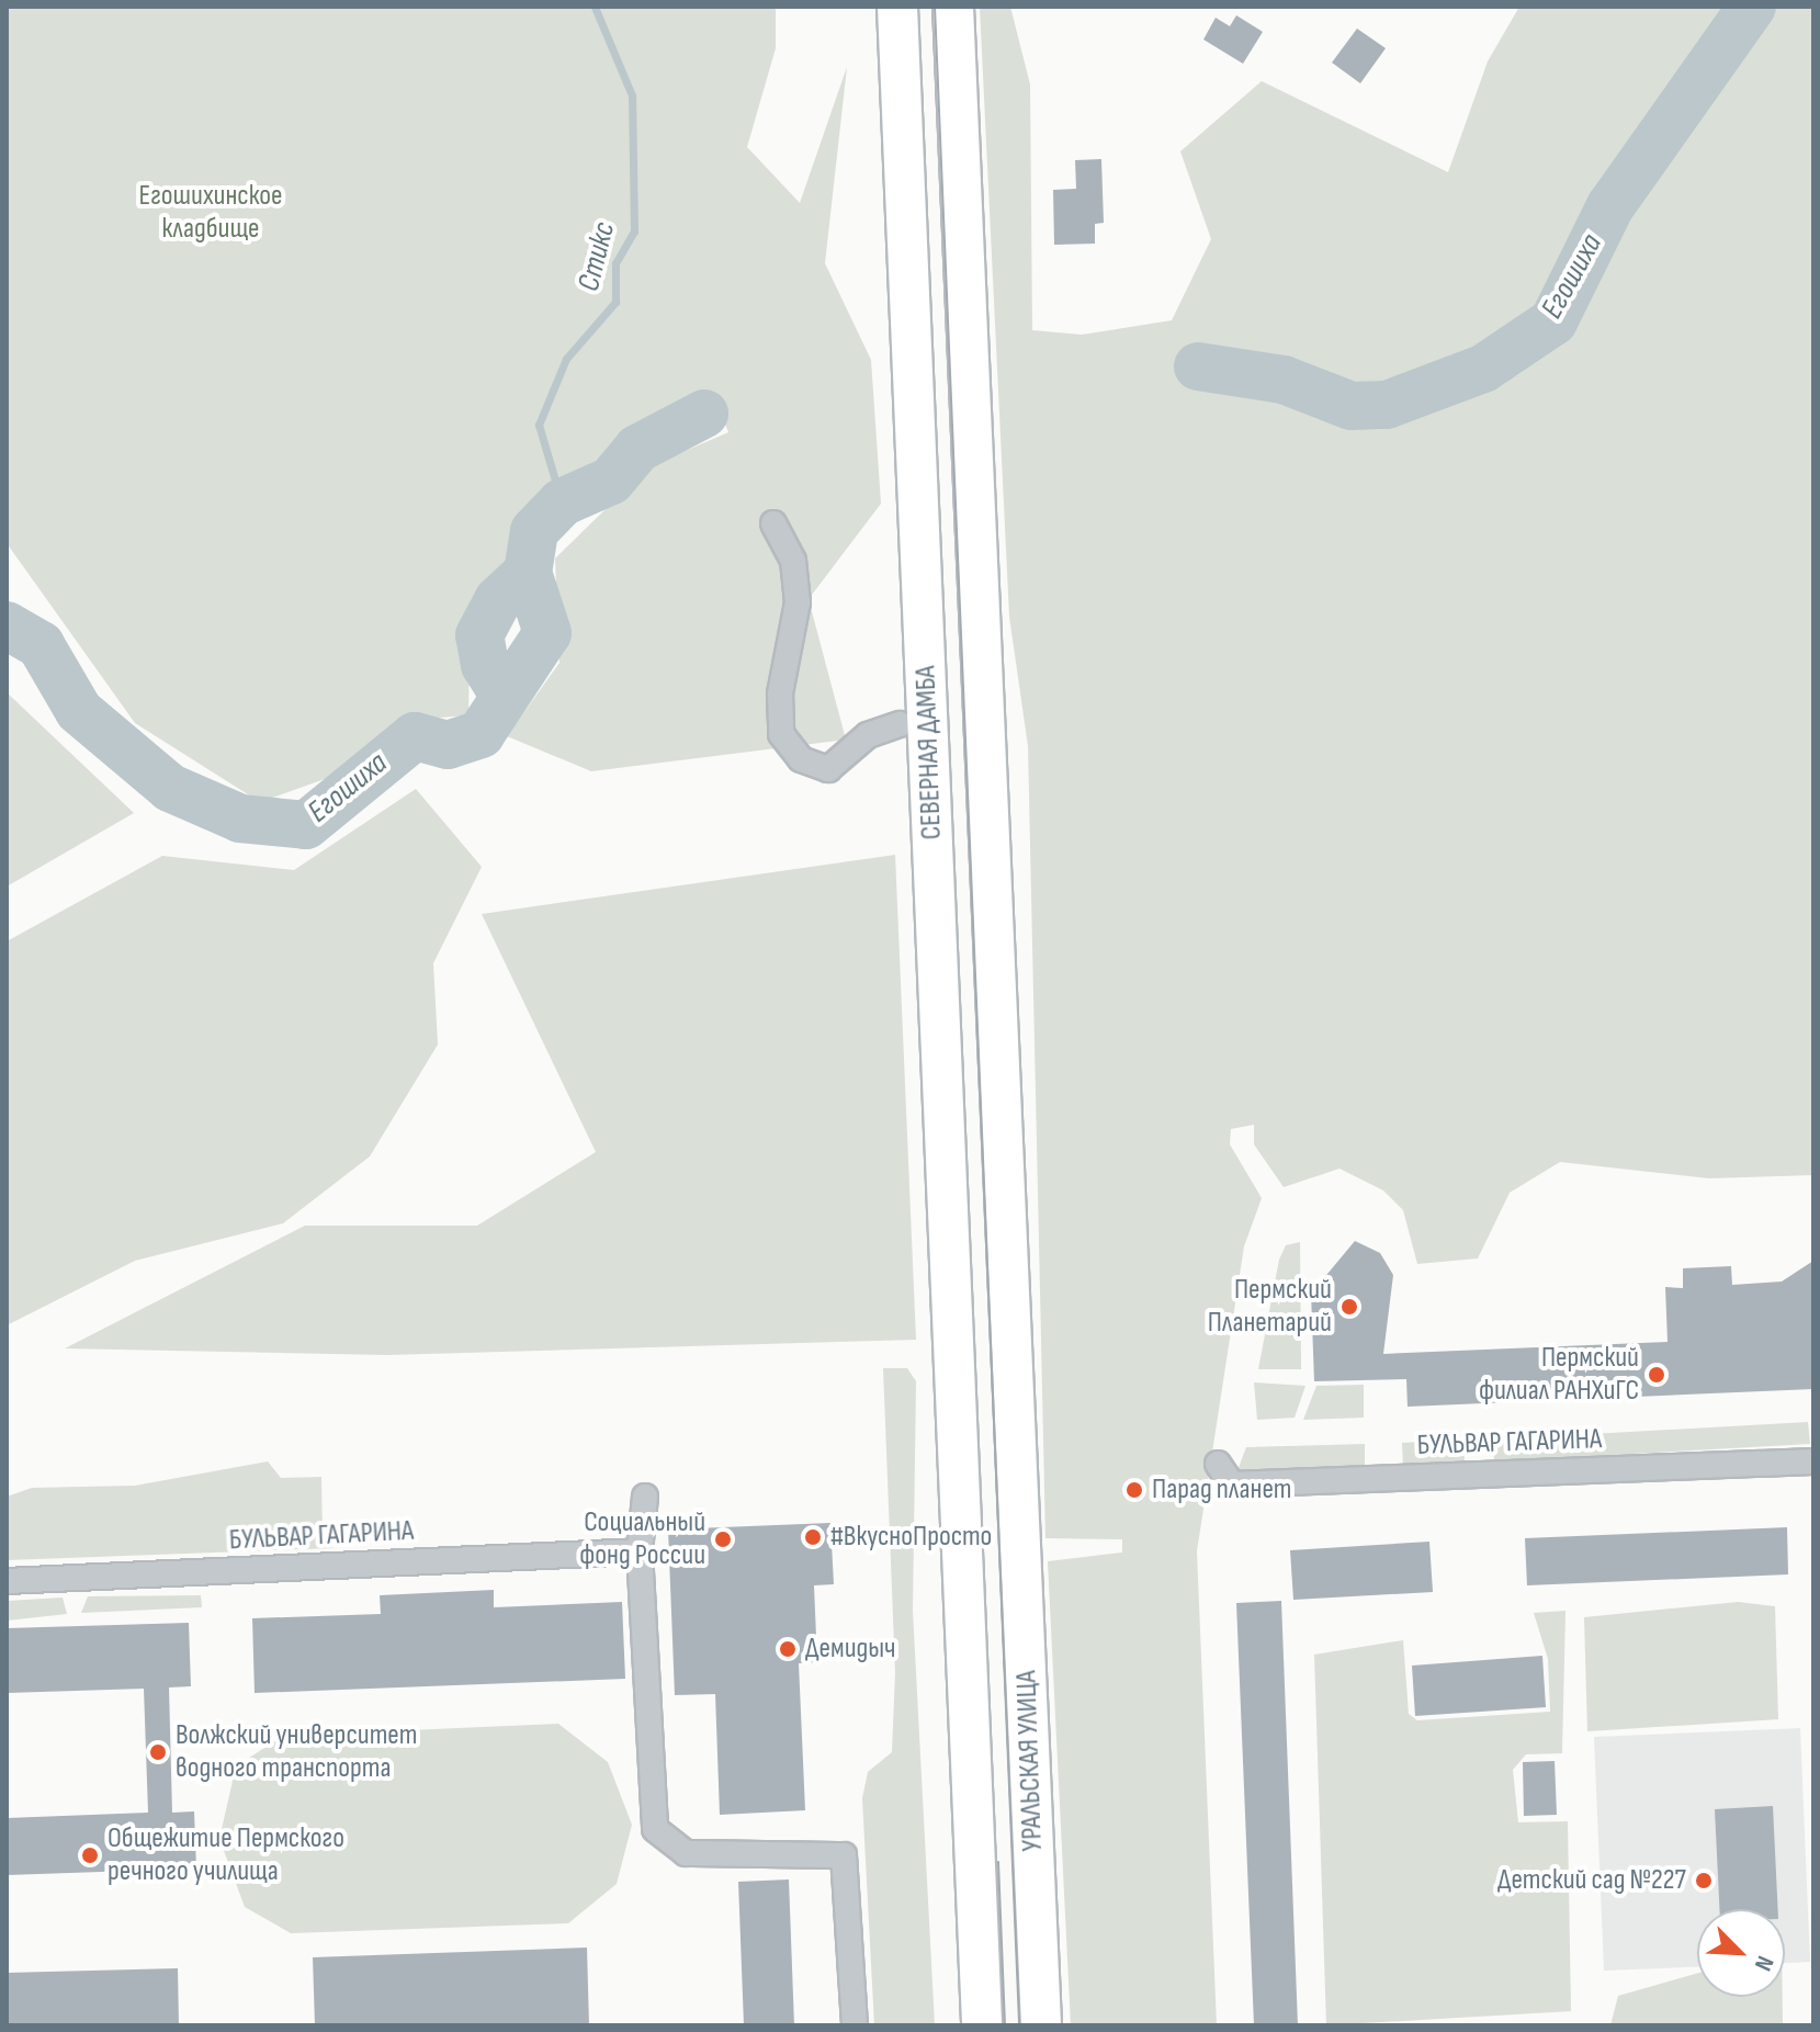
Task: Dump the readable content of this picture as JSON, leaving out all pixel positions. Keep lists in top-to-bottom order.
{
  "streets": {
    "main road": ["СЕВЕРНАЯ ДАМБА", "УРАЛЬСКАЯ УЛИЦА"],
    "street": ["БУЛЬВАР ГАГАРИНА"]
  },
  "crossings": [
    ["СЕВЕРНАЯ ДАМБА", "УРАЛЬСКАЯ УЛИЦА"]
  ],
  "water": ["Стикс", "Егошиха"],
  "parks": ["Егошихинское кладбище"],
  "places": [
    "Пермский Планетарий",
    "Пермский филиал РАНХиГС",
    "Парад планет",
    "#ВкусноПросто",
    "Социальный фонд России",
    "Демидыч",
    "Волжский университет водного транспорта",
    "Общежитие Пермского речного училища",
    "Детский сад №227"
  ],
  "north": "bottom right"
}
